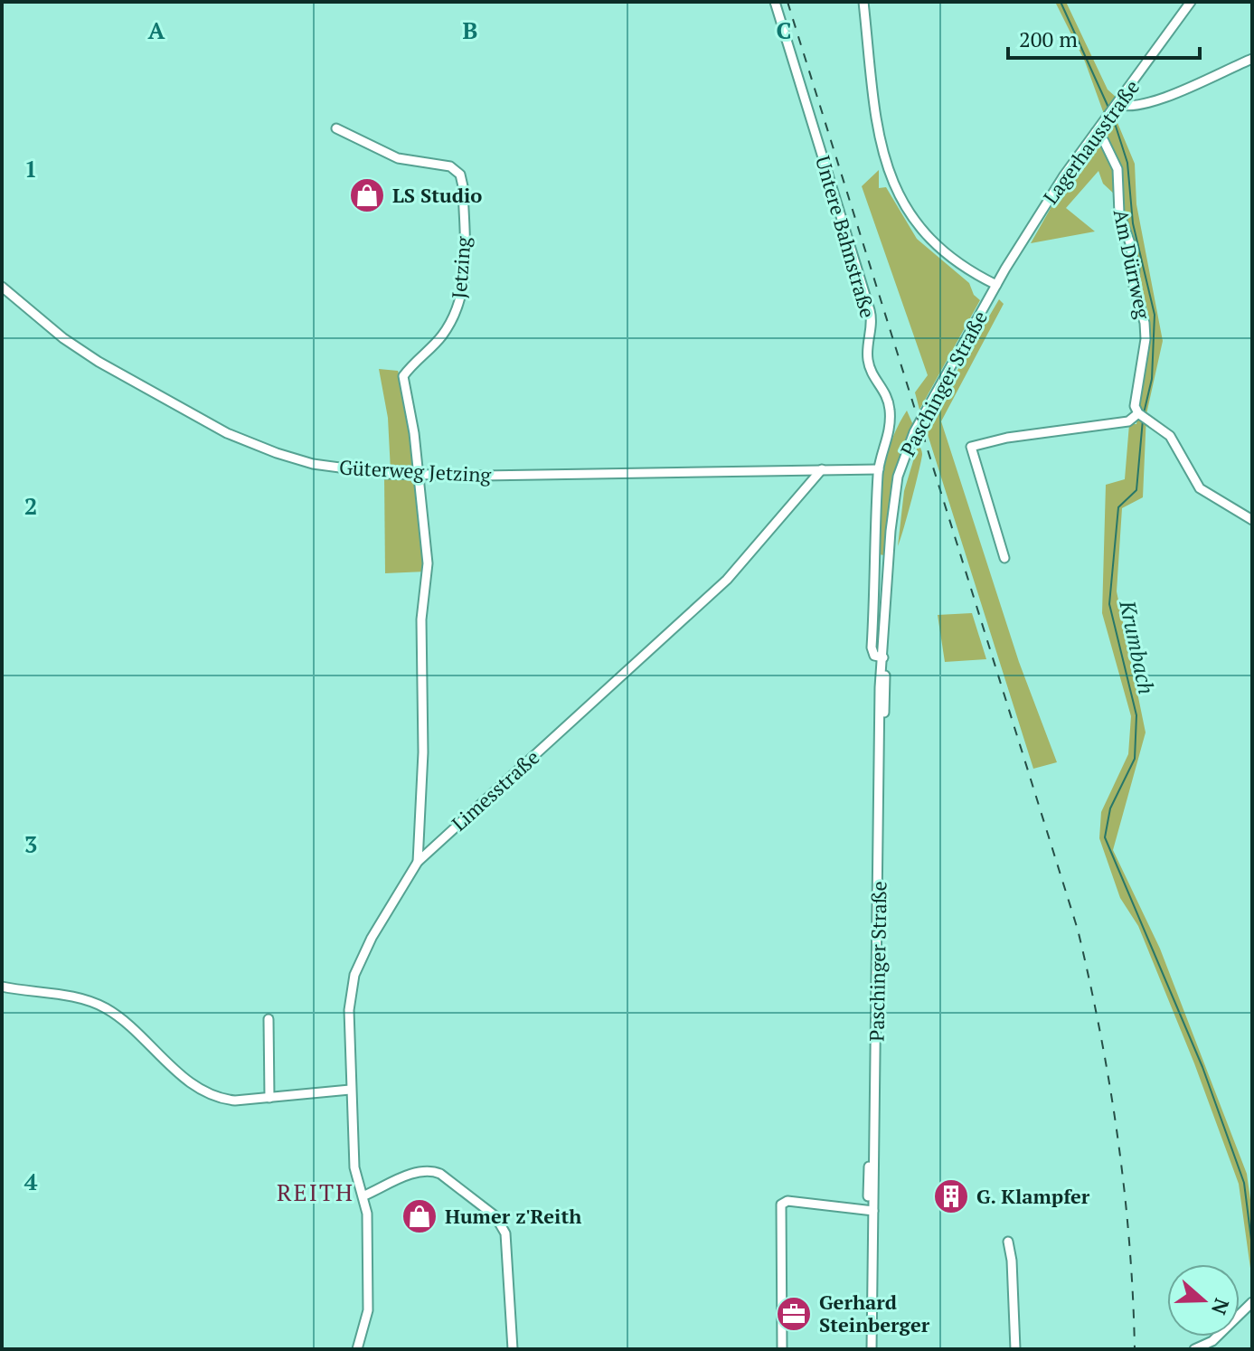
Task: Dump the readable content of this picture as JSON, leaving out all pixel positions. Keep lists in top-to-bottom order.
{
  "streets": {
    "street": [
      "Lagerhausstraße",
      "Untere Bahnstraße",
      "Am Dürrweg",
      "Jetzing",
      "Paschinger Straße",
      "Güterweg Jetzing",
      "Limesstraße"
    ]
  },
  "crossings": [
    ["Lagerhausstraße", "Am Dürrweg"],
    ["Lagerhausstraße", "Paschinger Straße"],
    ["Untere Bahnstraße", "Paschinger Straße"],
    ["Untere Bahnstraße", "Güterweg Jetzing"],
    ["Jetzing", "Güterweg Jetzing"],
    ["Güterweg Jetzing", "Limesstraße"]
  ],
  "districts": ["REITH"],
  "water": ["Krumbach"],
  "places": {
    "shop": ["LS Studio", "Humer z'Reith"],
    "building": ["G. Klampfer"],
    "office": ["Gerhard Steinberger"]
  },
  "scale_bar": "200 m",
  "north": "right",
  "grid": {
    "columns": ["A", "B", "C"],
    "rows": [
      "1",
      "2",
      "3",
      "4"
    ]
  }
}
